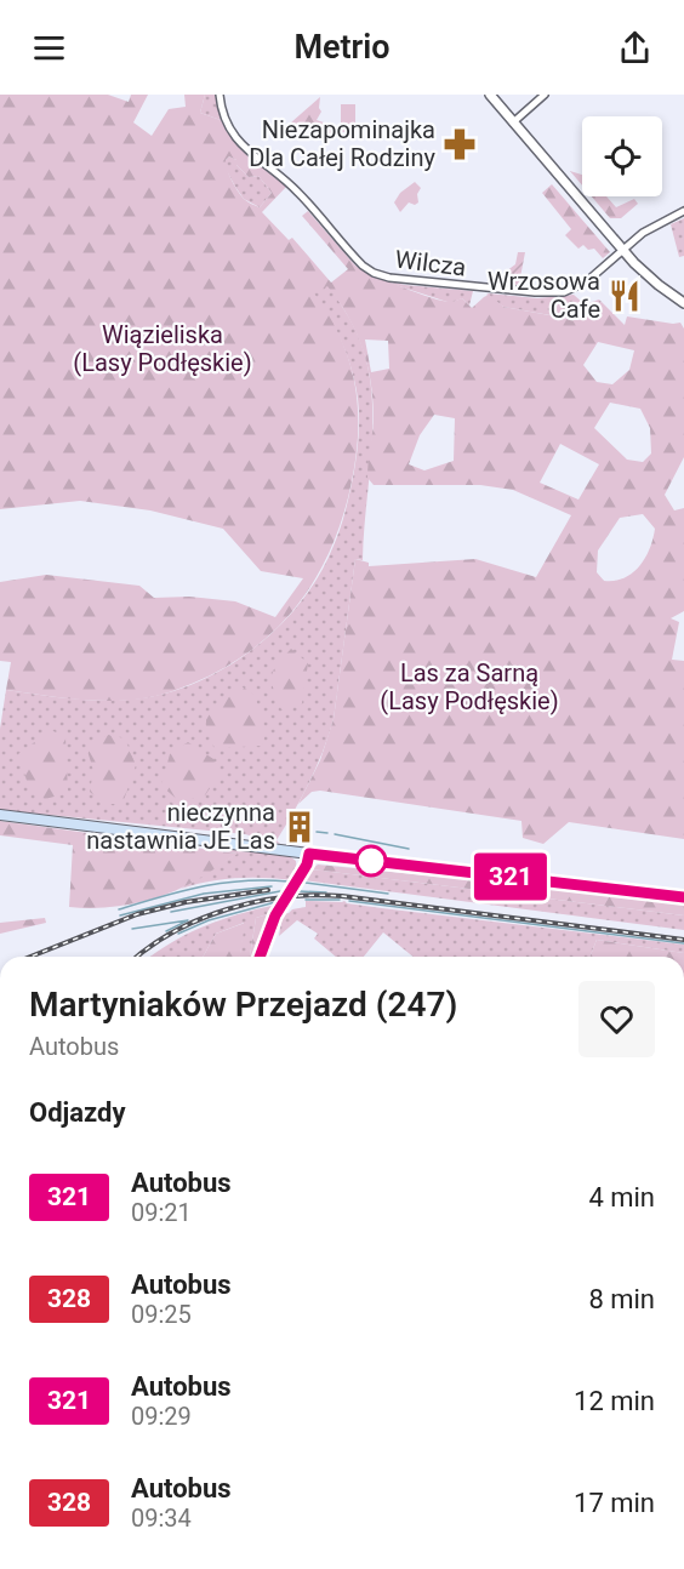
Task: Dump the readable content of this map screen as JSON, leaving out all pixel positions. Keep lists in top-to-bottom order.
{
  "streets": {
    "street": ["Wilcza"]
  },
  "parks": ["Wiązieliska (Lasy Podłęskie)", "Las za Sarną (Lasy Podłęskie)"],
  "places": {
    "pharmacy": ["Niezapominajka Dla Całej Rodziny"],
    "restaurant": ["Wrzosowa Cafe"],
    "building": ["nieczynna nastawnia JE Las"]
  },
  "lines": ["bus line 321"],
  "page": {
    "header": "Metrio",
    "on_map": "321",
    "heading": [
      ["Martyniaków Przejazd (247)", "Autobus"],
      "Odjazdy"
    ],
    "list": [
      {
        "mark": "321",
        "name": "Autobus",
        "note": "09:21",
        "value": "4 min"
      },
      {
        "mark": "328",
        "name": "Autobus",
        "note": "09:25",
        "value": "8 min"
      },
      {
        "mark": "321",
        "name": "Autobus",
        "note": "09:29",
        "value": "12 min"
      },
      {
        "mark": "328",
        "name": "Autobus",
        "note": "09:34",
        "value": "17 min"
      }
    ]
  }
}
